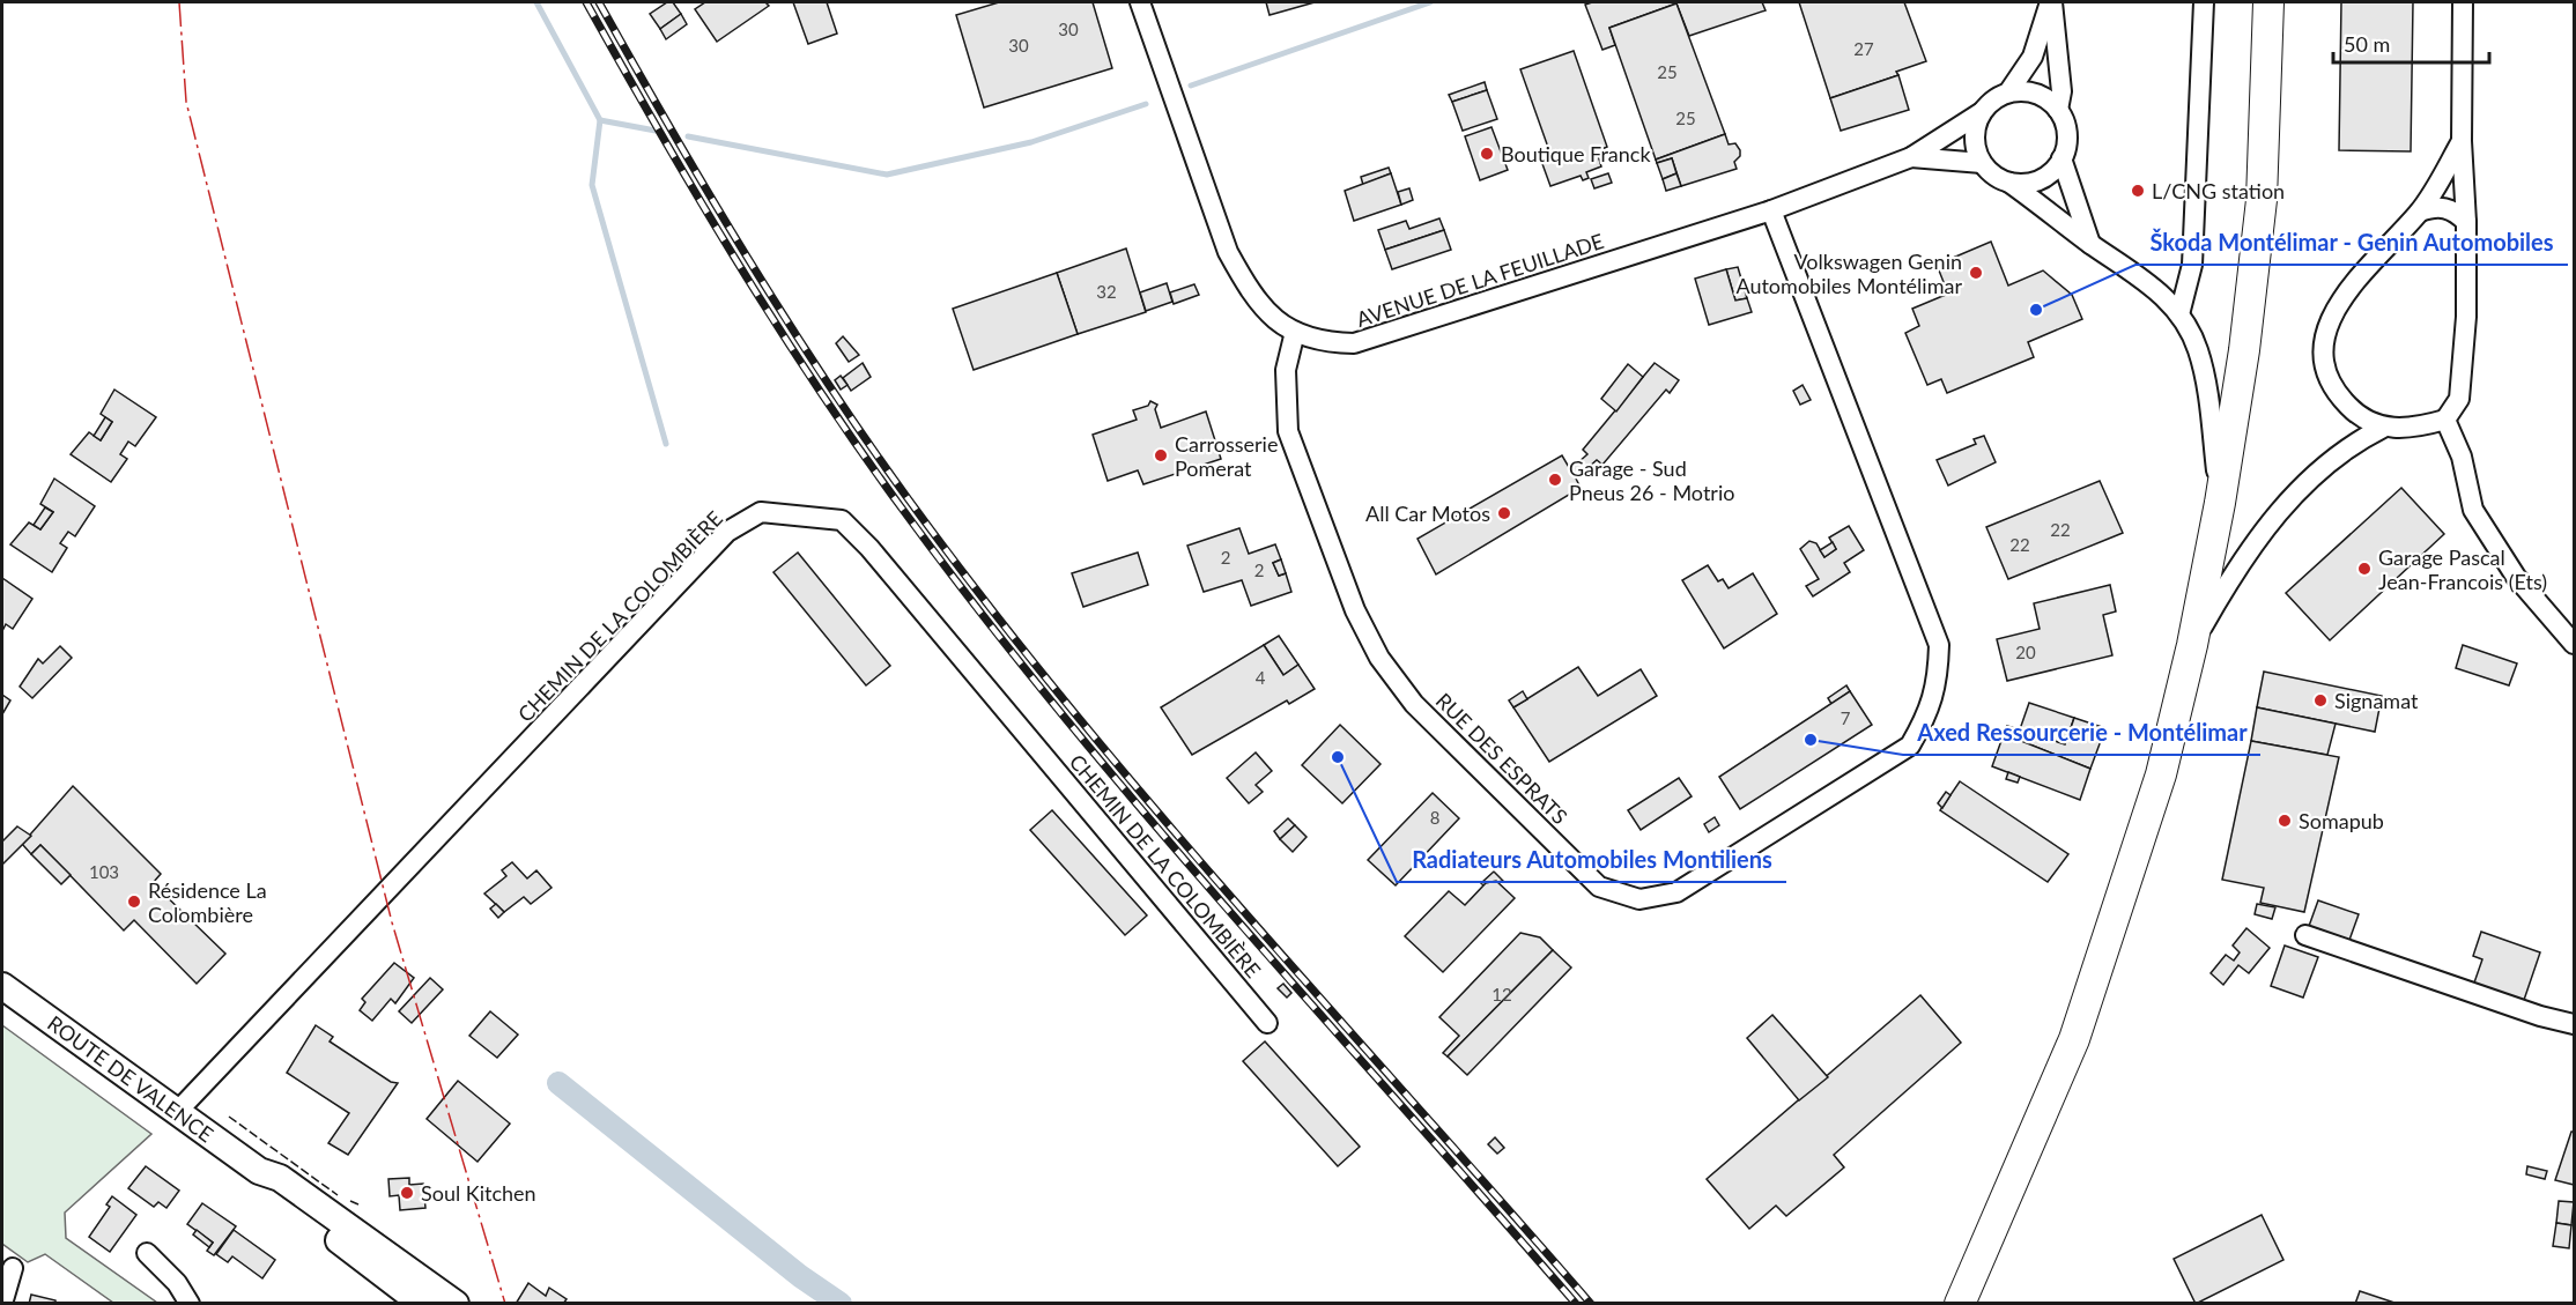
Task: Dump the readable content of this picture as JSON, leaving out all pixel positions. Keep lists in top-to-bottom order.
{
  "streets": {
    "main road": ["ROUTE DE VALENCE"],
    "street": ["AVENUE DE LA FEUILLADE", "CHEMIN DE LA COLOMBIÈRE", "RUE DES ESPRATS"]
  },
  "crossings": [
    ["AVENUE DE LA FEUILLADE", "RUE DES ESPRATS"],
    ["CHEMIN DE LA COLOMBIÈRE", "ROUTE DE VALENCE"]
  ],
  "places": [
    "Boutique Franck",
    "L/CNG station",
    "Volkswagen Genin Automobiles Montélimar",
    "Škoda Montélimar - Genin Automobiles",
    "Carrosserie Pomerat",
    "Garage - Sud Pneus 26 - Motrio",
    "All Car Motos",
    "Garage Pascal Jean-Francois (Ets)",
    "Signamat",
    "Axed Ressourcerie - Montélimar",
    "Radiateurs Automobiles Montiliens",
    "Somapub",
    "Résidence La Colombière",
    "Soul Kitchen"
  ],
  "house_numbers": [
    "30",
    "30",
    "27",
    "25",
    "25",
    "32",
    "22",
    "22",
    "2",
    "2",
    "20",
    "4",
    "7",
    "8",
    "103",
    "12"
  ],
  "scale_bar": "50 m"
}
